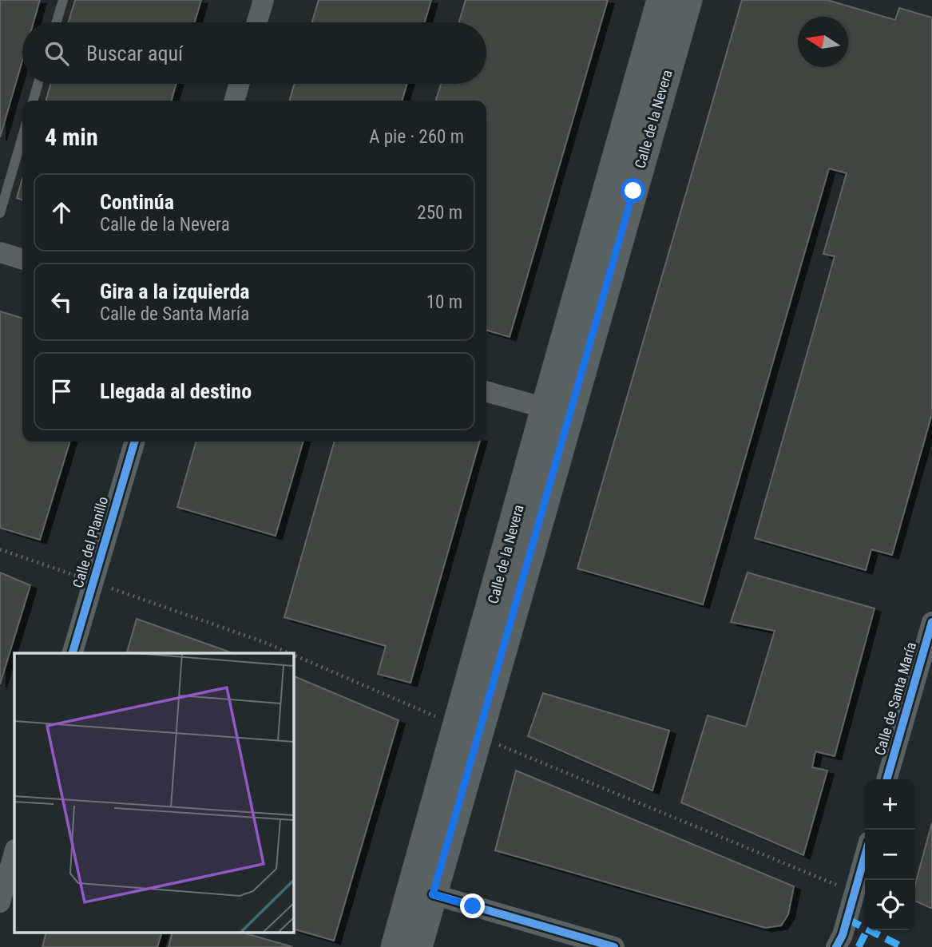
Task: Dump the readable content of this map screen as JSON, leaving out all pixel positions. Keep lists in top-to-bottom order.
{
  "streets": {
    "main road": ["Calle de la Nevera"],
    "street": ["Calle del Planillo", "Calle de Santa María"]
  },
  "north": "left",
  "page": {
    "search": "Buscar aquí",
    "heading": ["4 min", "A pie · 260 m"],
    "list": [
      ["Continúa", "Calle de la Nevera", "250 m"],
      ["Gira a la izquierda", "Calle de Santa María", "10 m"],
      "Llegada al destino"
    ],
    "map_buttons": ["+", "−"]
  }
}
